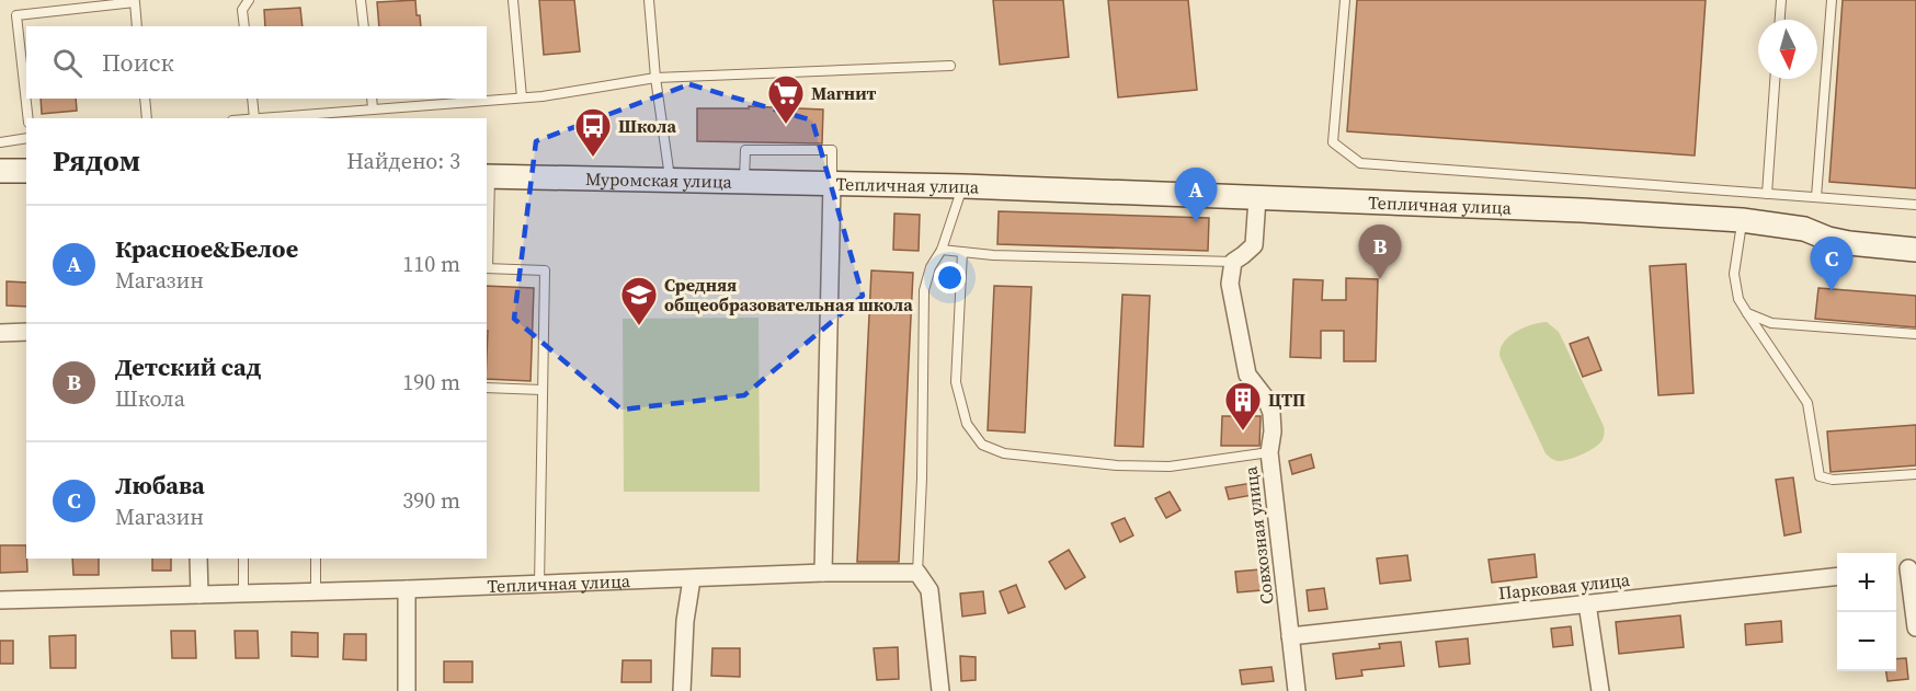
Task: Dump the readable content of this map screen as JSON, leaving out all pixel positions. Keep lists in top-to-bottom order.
{
  "streets": {
    "street": [
      "Муромская улица",
      "Тепличная улица",
      "Совхозная улица",
      "Парковая улица"
    ]
  },
  "crossings": [
    ["Муромская улица", "Тепличная улица"],
    ["Совхозная улица", "Парковая улица"]
  ],
  "places": {
    "supermarket": ["Магнит"],
    "bus stop": ["Школа"],
    "school or university": ["Средняя общеобразовательная школа"],
    "building": ["ЦТП"]
  },
  "north": "bottom",
  "page": {
    "search": "Поиск",
    "heading": ["Рядом", "Найдено: 3"],
    "pins": ["A", "B", "C"],
    "list": [
      {
        "mark": "A",
        "name": "Красное&Белое",
        "note": "Магазин",
        "value": "110 m"
      },
      {
        "mark": "B",
        "name": "Детский сад",
        "note": "Школа",
        "value": "190 m"
      },
      {
        "mark": "C",
        "name": "Любава",
        "note": "Магазин",
        "value": "390 m"
      }
    ],
    "map_buttons": ["+", "−"]
  }
}
